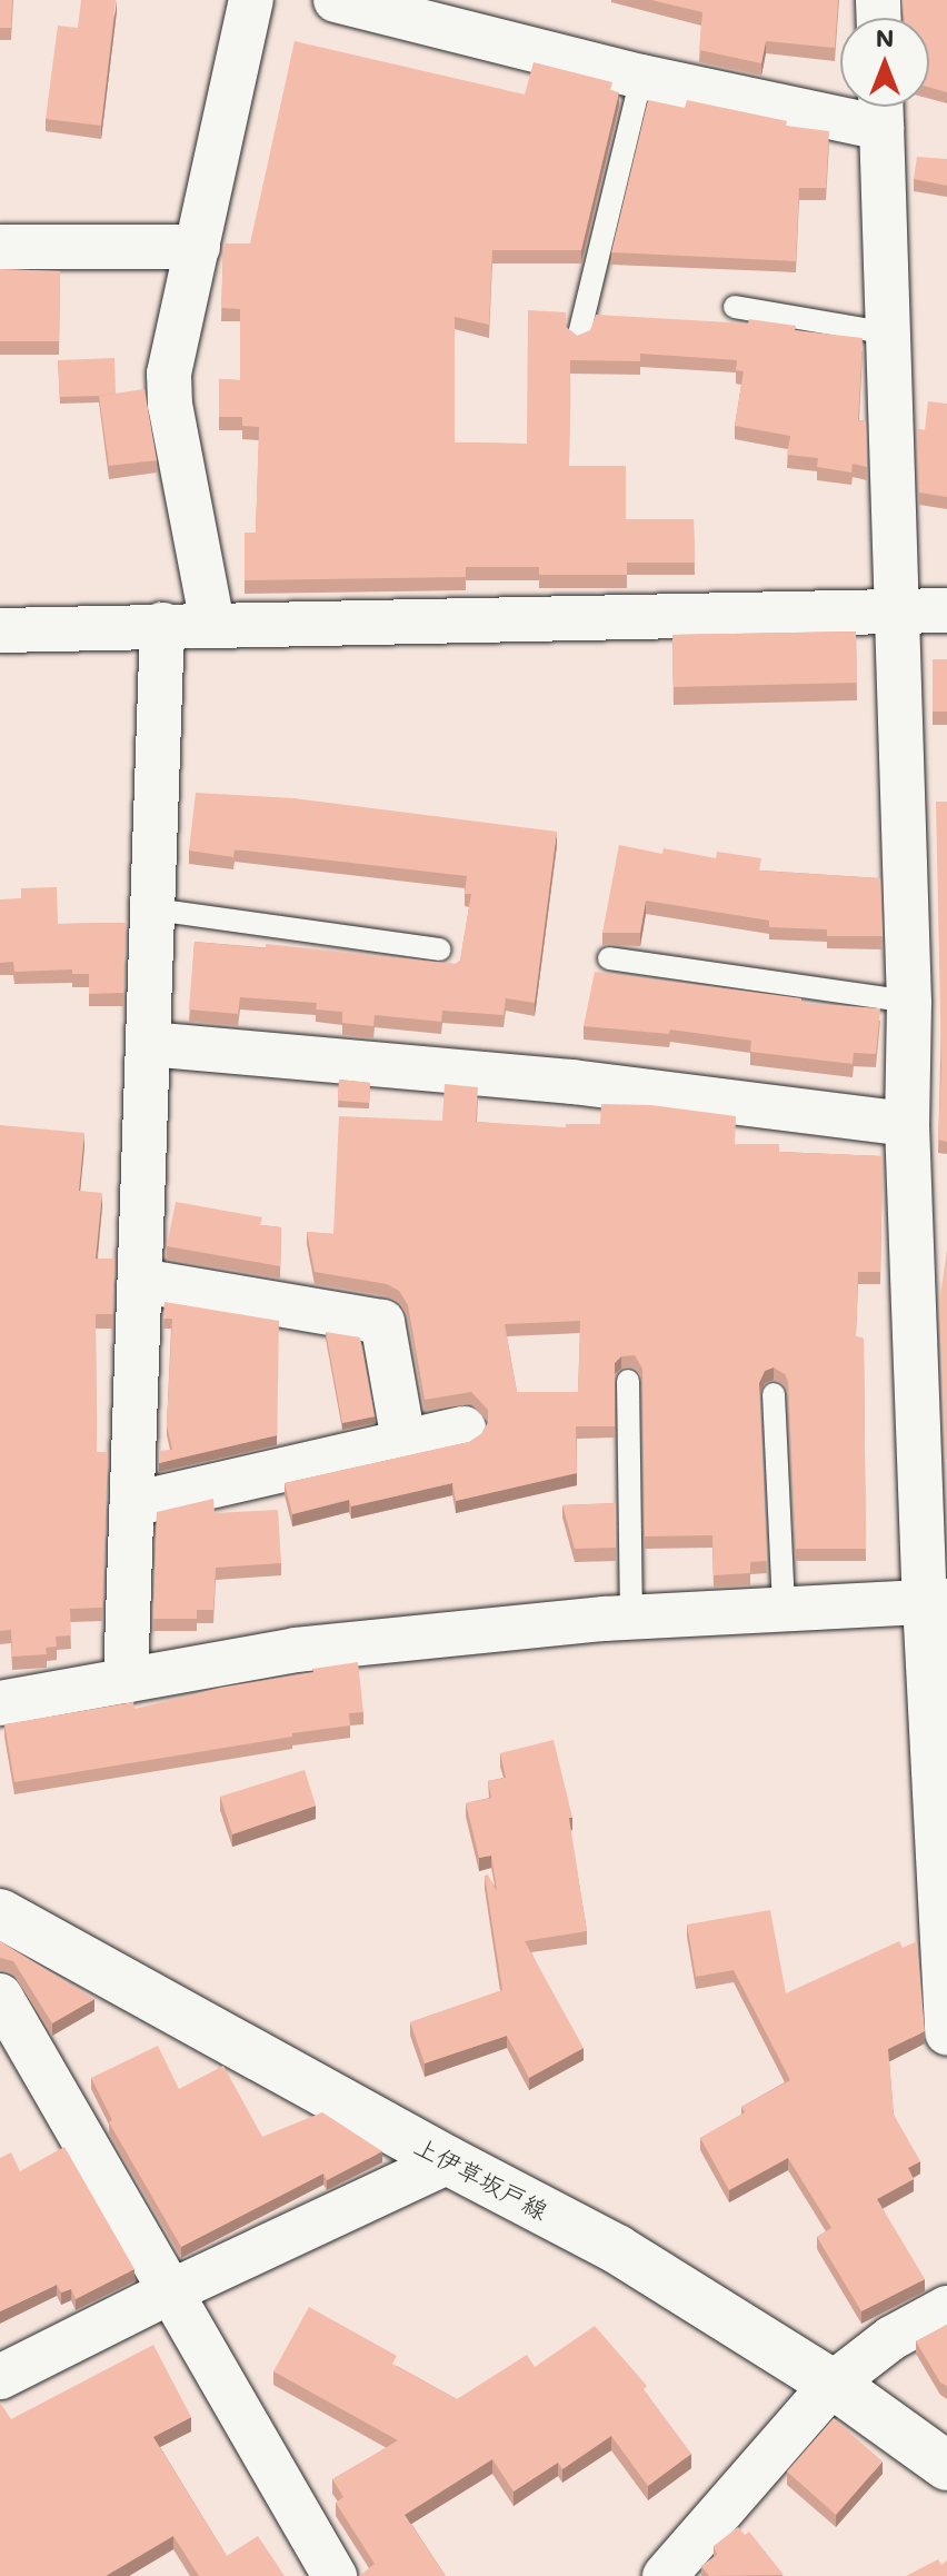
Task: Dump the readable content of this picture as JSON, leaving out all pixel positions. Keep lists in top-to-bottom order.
{
  "streets": {
    "main road": ["上伊草坂戸線"]
  },
  "north": "top"
}
